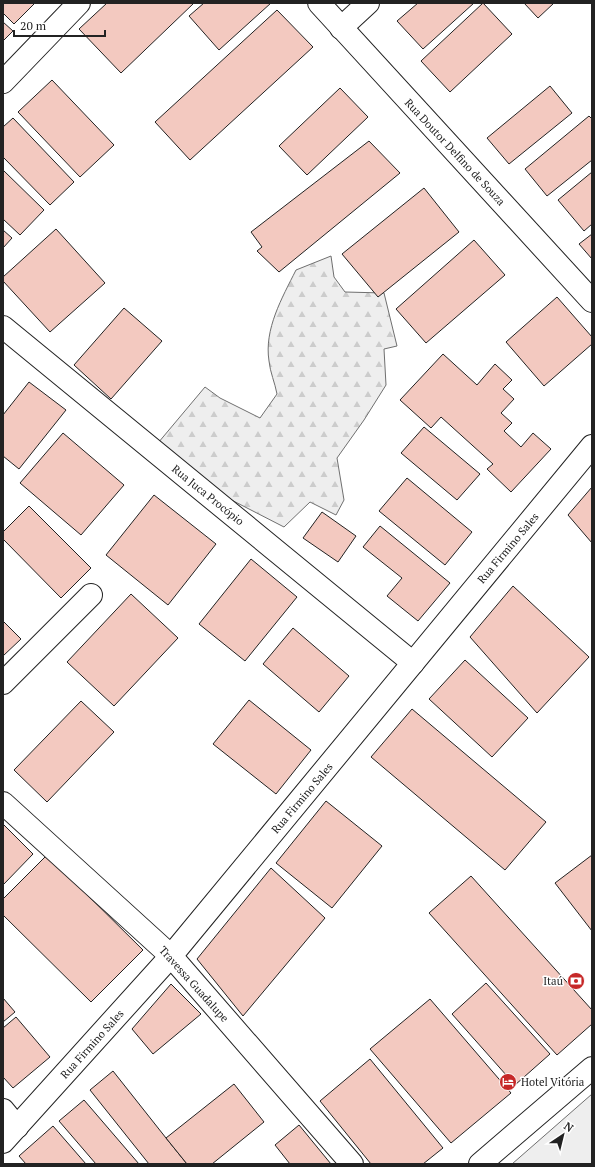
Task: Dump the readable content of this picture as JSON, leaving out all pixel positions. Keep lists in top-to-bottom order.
{
  "streets": {
    "street": [
      "Rua Doutor Delfino de Souza",
      "Rua Juca Procópio",
      "Rua Firmino Sales",
      "Travessa Guadalupe"
    ]
  },
  "crossings": [
    ["Rua Juca Procópio", "Rua Firmino Sales"],
    ["Rua Firmino Sales", "Travessa Guadalupe"]
  ],
  "places": {
    "bank": ["Itaú"],
    "hotel": ["Hotel Vitória"]
  },
  "scale_bar": "20 m",
  "north": "top right"
}
